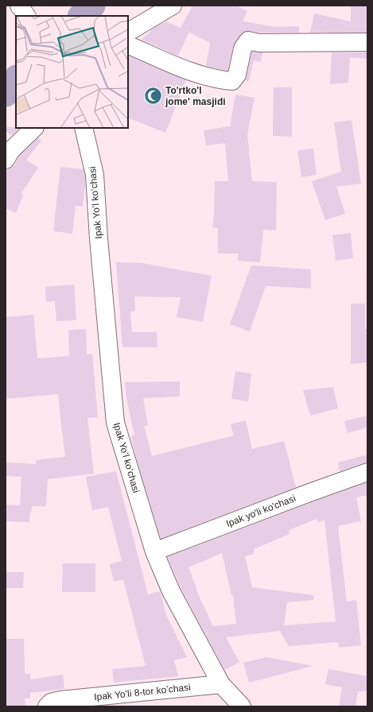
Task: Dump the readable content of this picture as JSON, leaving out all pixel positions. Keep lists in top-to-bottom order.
{
  "streets": {
    "street": ["Ipak Yoʻl koʻchasi", "Ipak yo'li ko'chasi", "Ipak Yoʻli 8-tor koʼchasi"]
  },
  "crossings": [
    ["Ipak Yoʻl koʻchasi", "Ipak yo'li ko'chasi"],
    ["Ipak Yoʻl koʻchasi", "Ipak Yoʻli 8-tor koʼchasi"]
  ],
  "places": {
    "mosque": ["To'rtko'l jome' masjidi"]
  }
}
